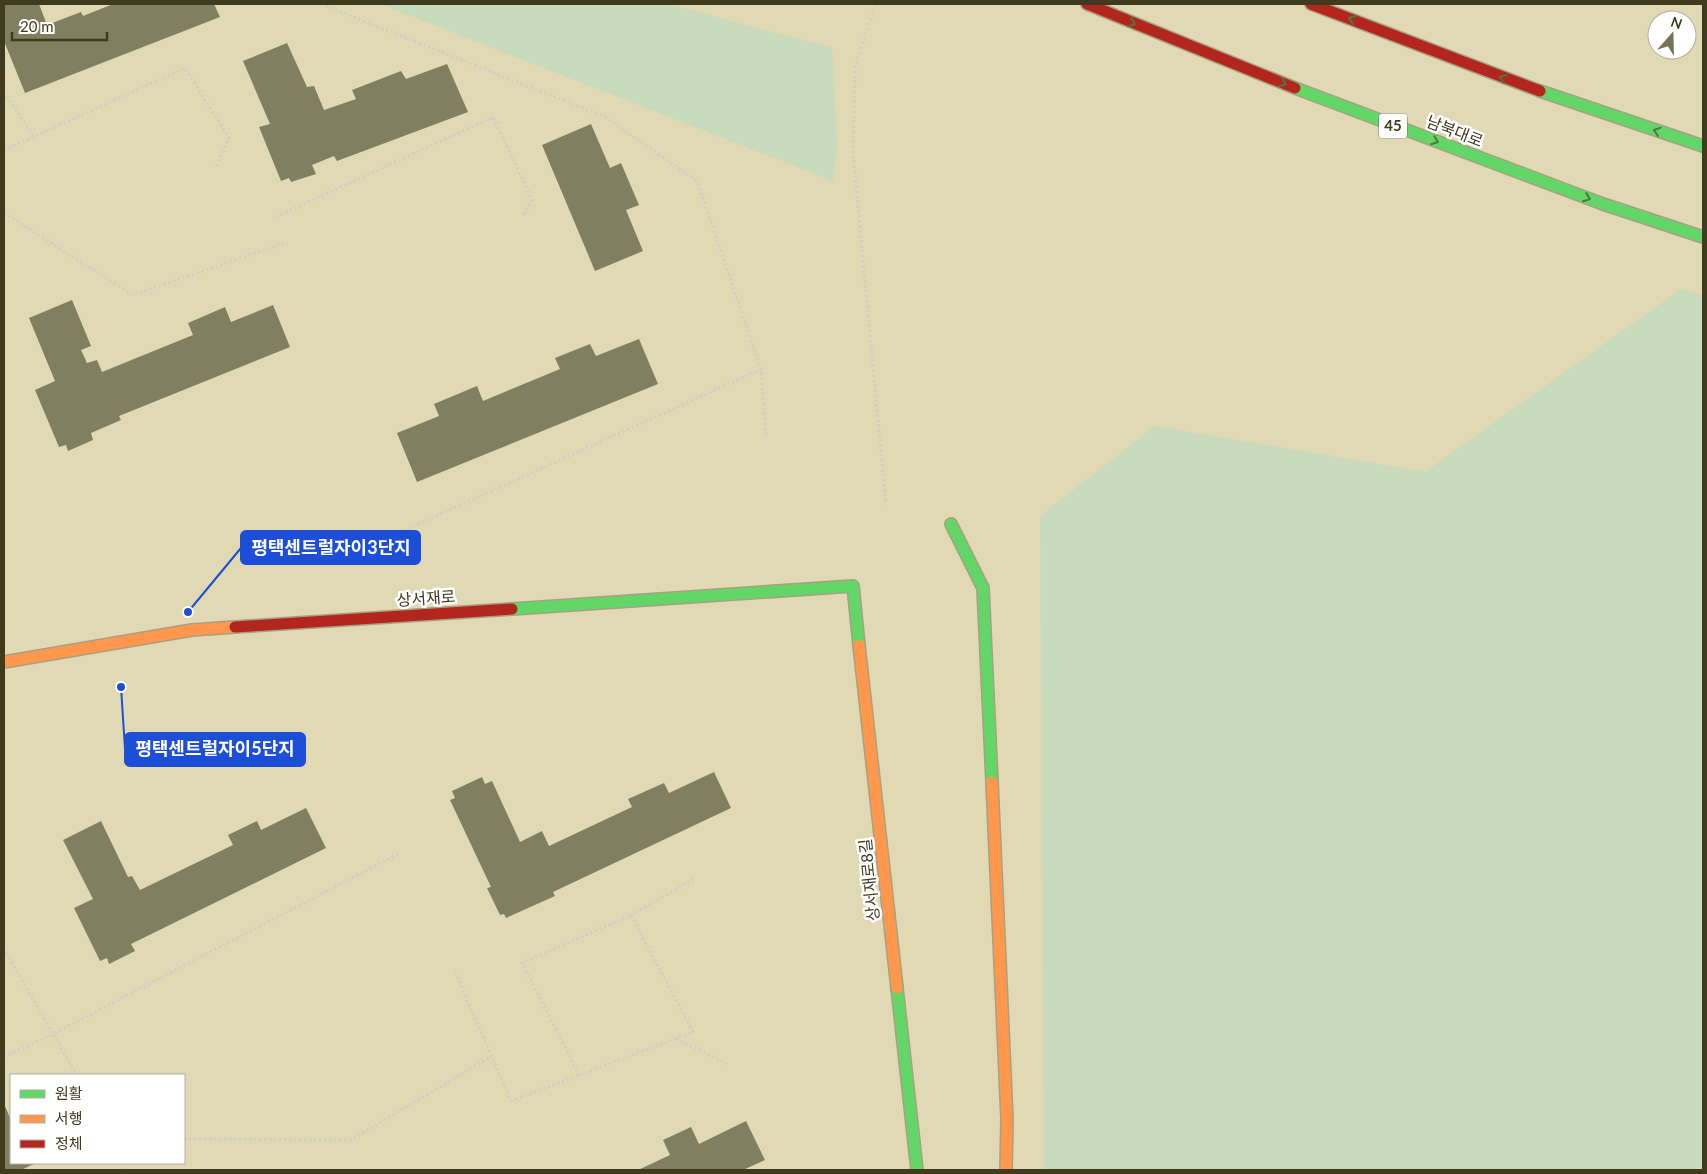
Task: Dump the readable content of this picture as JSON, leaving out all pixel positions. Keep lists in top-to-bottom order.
{
  "streets": {
    "main road": [
      "45",
      "남북대로",
      "상서재로",
      "상서재로8길"
    ]
  },
  "crossings": [
    ["상서재로", "상서재로8길"]
  ],
  "places": ["평택센트럴자이3단지", "평택센트럴자이5단지"],
  "legend": ["원활", "서행", "정체"],
  "scale_bar": "20 m",
  "north": "top"
}
